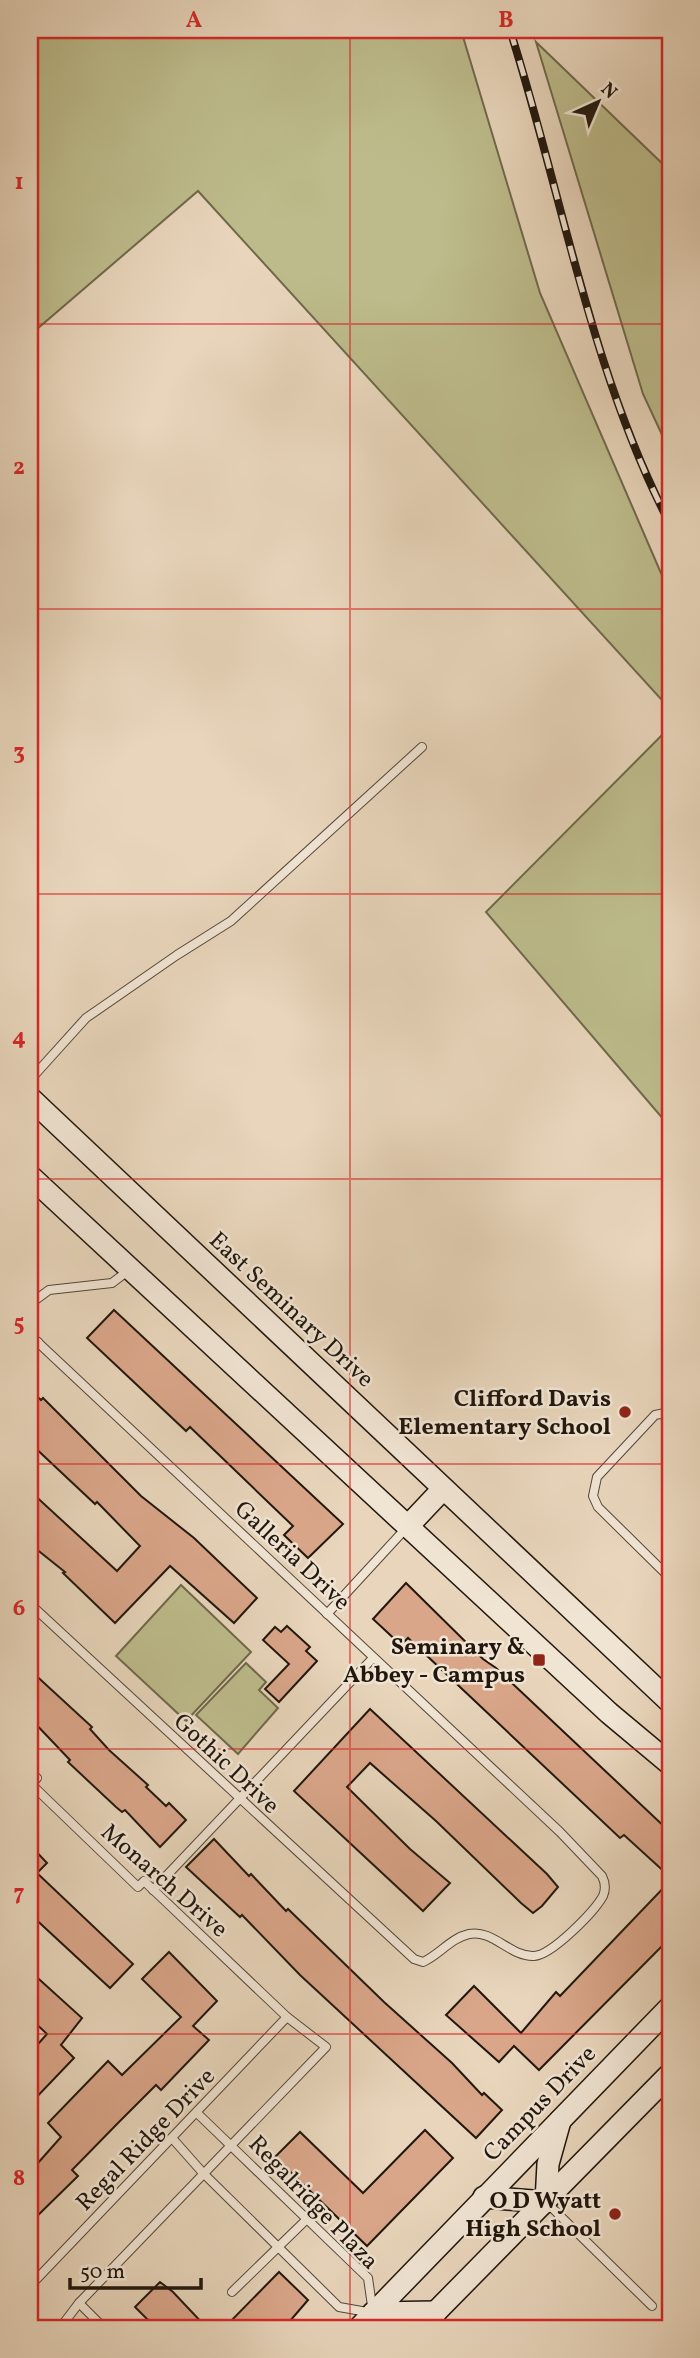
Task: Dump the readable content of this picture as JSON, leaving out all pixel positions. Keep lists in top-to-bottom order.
{
  "streets": {
    "main road": ["East Seminary Drive", "Campus Drive"],
    "lane": [
      "Galleria Drive",
      "Gothic Drive",
      "Monarch Drive",
      "Regal Ridge Drive",
      "Regalridge Plaza"
    ]
  },
  "crossings": [
    ["Galleria Drive", "Gothic Drive"],
    ["Monarch Drive", "Regal Ridge Drive"],
    ["Monarch Drive", "Regalridge Plaza"],
    ["Campus Drive", "Regalridge Plaza"],
    ["Regal Ridge Drive", "Regalridge Plaza"]
  ],
  "places": {
    "other": ["Clifford Davis Elementary School", "O D Wyatt High School"],
    "transit": ["Seminary & Abbey - Campus"]
  },
  "scale_bar": "50 m",
  "north": "top right",
  "grid": {
    "columns": ["A", "B"],
    "rows": [
      "1",
      "2",
      "3",
      "4",
      "5",
      "6",
      "7",
      "8"
    ]
  }
}
